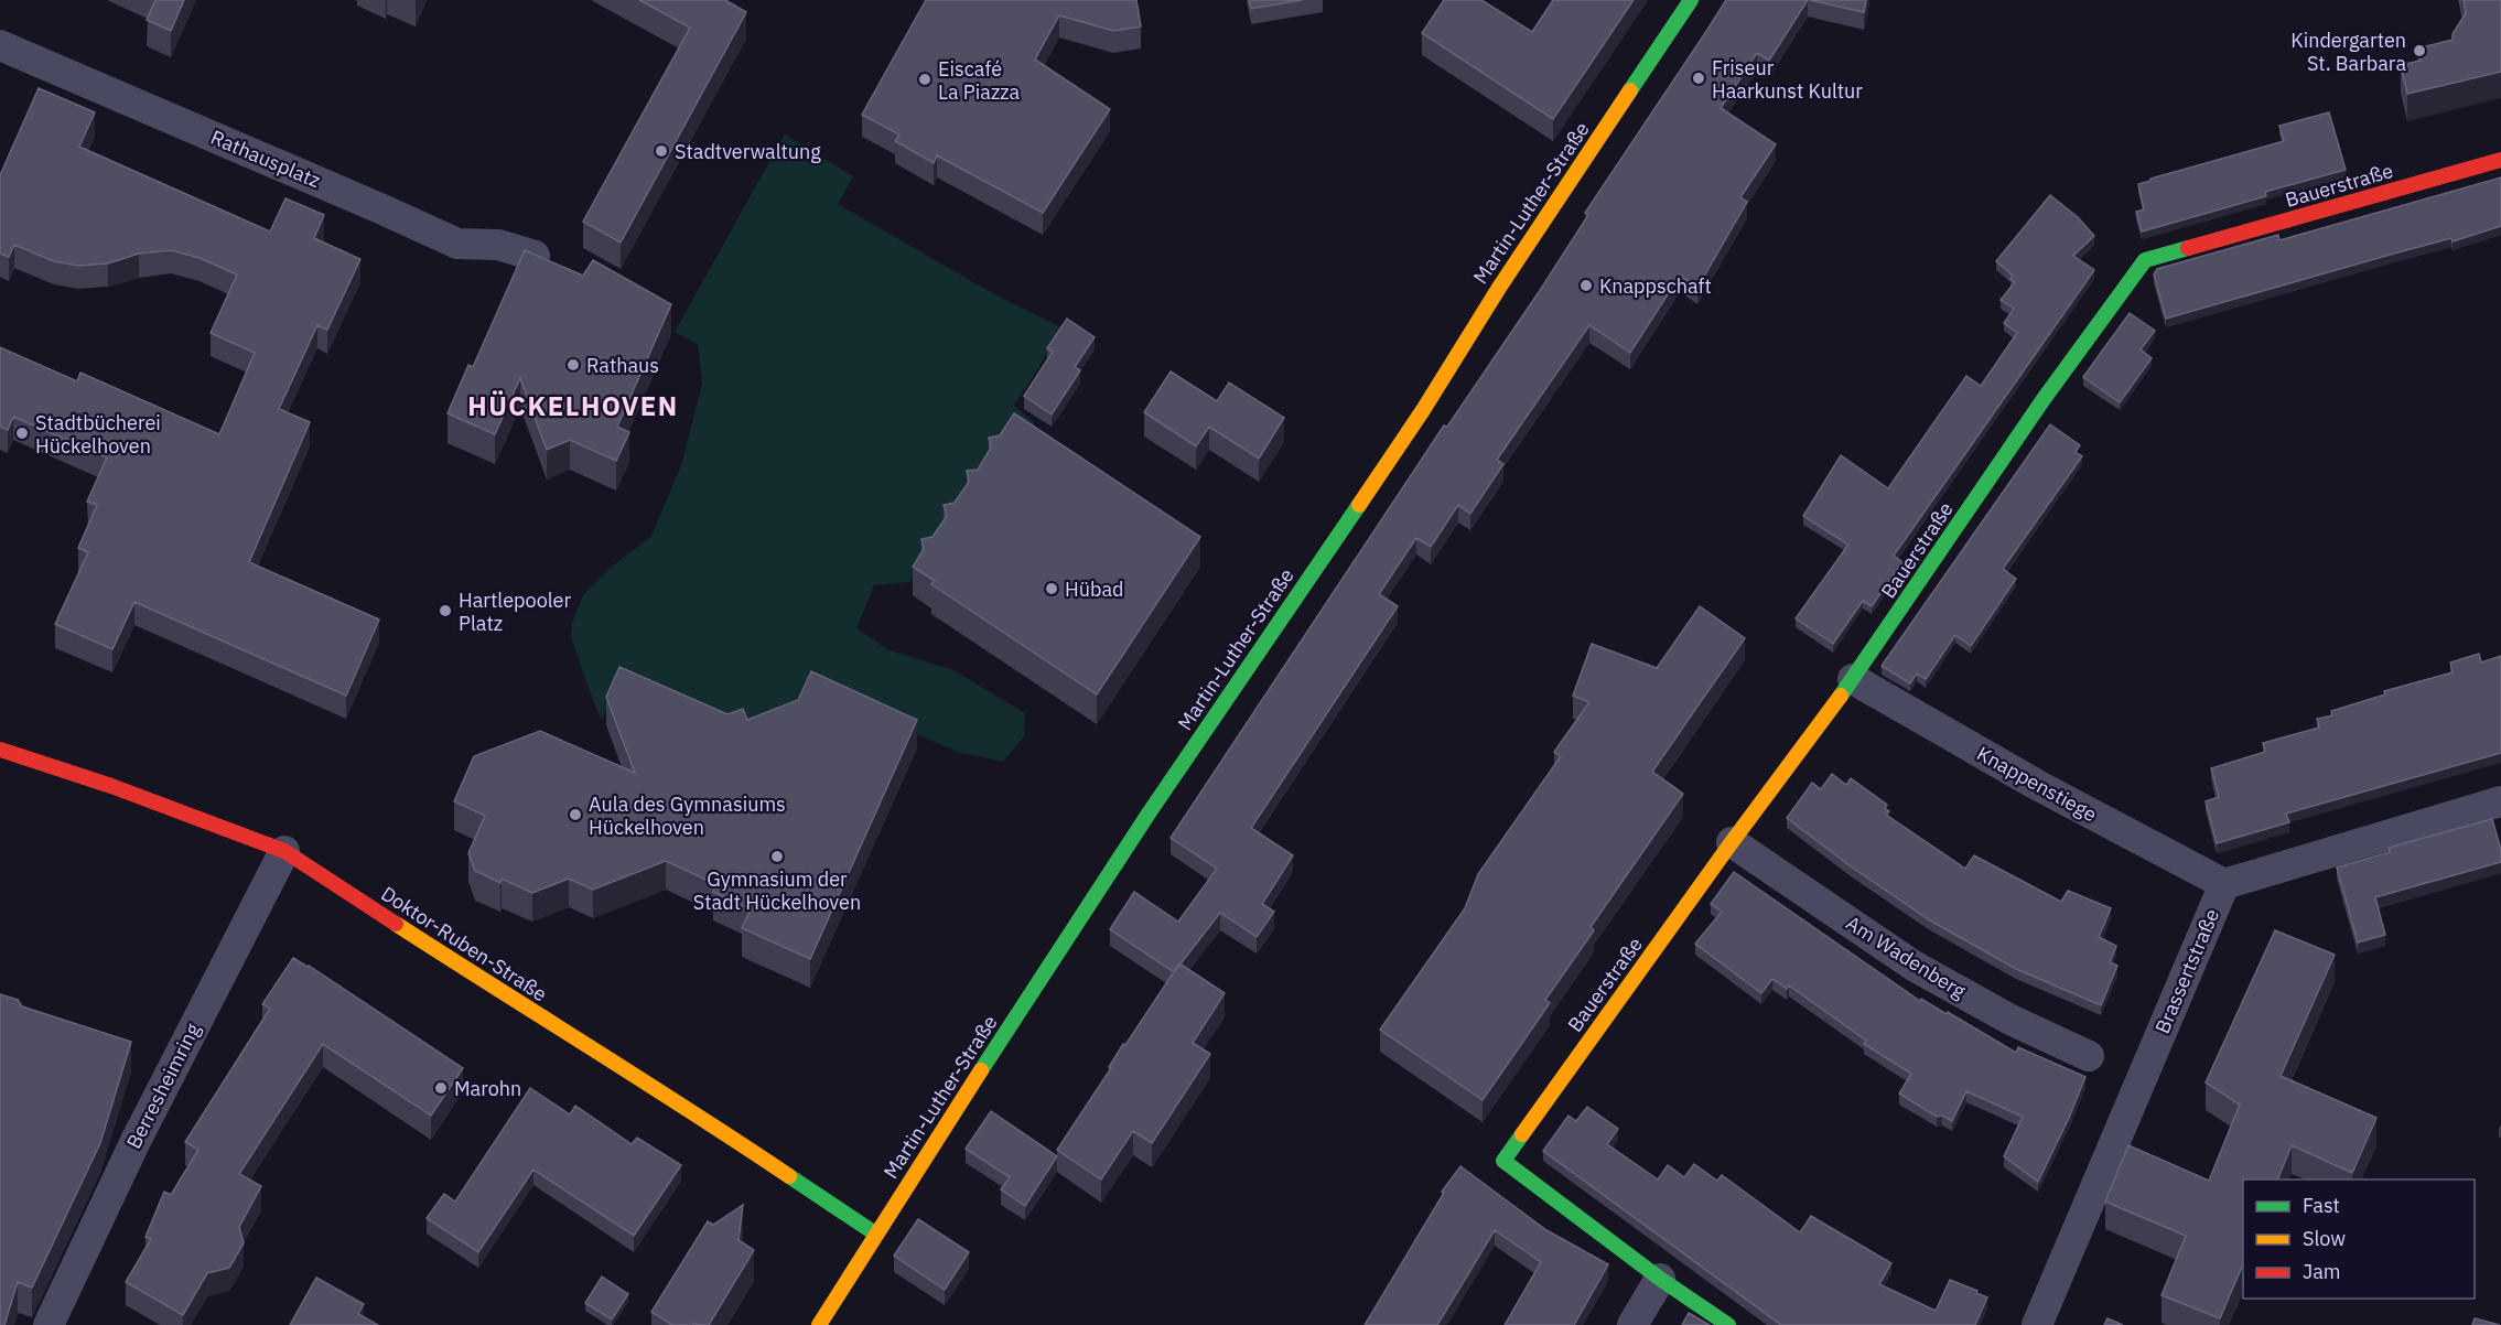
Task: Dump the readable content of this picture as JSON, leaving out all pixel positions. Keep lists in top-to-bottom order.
{
  "streets": {
    "street": [
      "Rathausplatz",
      "Bauerstraße",
      "Martin-Luther-Straße",
      "Knappenstiege",
      "Doktor-Ruben-Straße",
      "Am Wadenberg",
      "Brassertstraße",
      "Berresheimring"
    ]
  },
  "crossings": [
    ["Bauerstraße", "Knappenstiege"],
    ["Bauerstraße", "Am Wadenberg"],
    ["Martin-Luther-Straße", "Doktor-Ruben-Straße"],
    ["Knappenstiege", "Brassertstraße"],
    ["Doktor-Ruben-Straße", "Berresheimring"]
  ],
  "districts": ["HÜCKELHOVEN"],
  "places": [
    "Kindergarten St. Barbara",
    "Friseur Haarkunst Kultur",
    "Eiscafé La Piazza",
    "Stadtverwaltung",
    "Knappschaft",
    "Rathaus",
    "Stadtbücherei Hückelhoven",
    "Hübad",
    "Hartlepooler Platz",
    "Aula des Gymnasiums Hückelhoven",
    "Gymnasium der Stadt Hückelhoven",
    "Marohn"
  ],
  "legend": ["Fast", "Slow", "Jam"]
}
